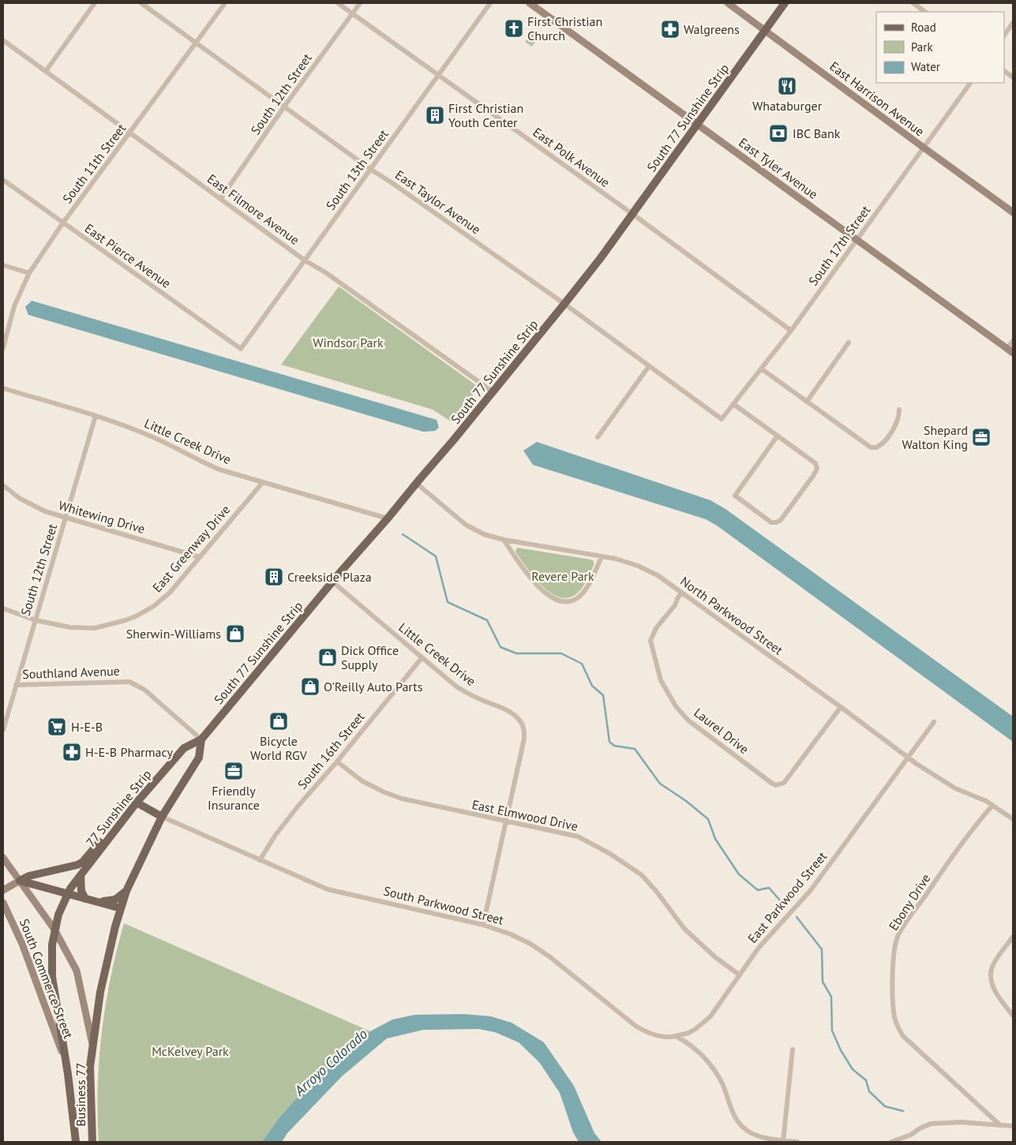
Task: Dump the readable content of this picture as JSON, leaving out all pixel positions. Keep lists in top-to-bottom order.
{
  "streets": {
    "main road": [
      "East Harrison Avenue",
      "South 77 Sunshine Strip",
      "East Tyler Avenue",
      "77 Sunshine Strip",
      "South Parkwood Street",
      "South Commerce Street",
      "Business 77"
    ],
    "street": [
      "South 12th Street",
      "East Polk Avenue",
      "South 11th Street",
      "South 13th Street",
      "East Taylor Avenue",
      "East Filmore Avenue",
      "South 17th Street",
      "East Pierce Avenue",
      "Little Creek Drive",
      "Whitewing Drive",
      "East Greenway Drive",
      "North Parkwood Street",
      "Southland Avenue",
      "Laurel Drive",
      "South 16th Street",
      "East Elmwood Drive",
      "East Parkwood Street",
      "Ebony Drive"
    ]
  },
  "crossings": [
    ["South 12th Street", "East Polk Avenue"],
    ["South 12th Street", "East Taylor Avenue"],
    ["South 12th Street", "East Filmore Avenue"],
    ["South 12th Street", "Little Creek Drive"],
    ["South 12th Street", "Whitewing Drive"],
    ["South 12th Street", "East Greenway Drive"],
    ["South 12th Street", "Southland Avenue"],
    ["East Harrison Avenue", "South 77 Sunshine Strip"],
    ["East Harrison Avenue", "South 17th Street"],
    ["South 77 Sunshine Strip", "East Polk Avenue"],
    ["South 77 Sunshine Strip", "East Tyler Avenue"],
    ["South 77 Sunshine Strip", "East Taylor Avenue"],
    ["South 77 Sunshine Strip", "East Filmore Avenue"],
    ["South 77 Sunshine Strip", "Little Creek Drive"],
    ["South 77 Sunshine Strip", "North Parkwood Street"],
    ["South 77 Sunshine Strip", "Southland Avenue"],
    ["South 77 Sunshine Strip", "77 Sunshine Strip"],
    ["East Polk Avenue", "South 13th Street"],
    ["East Polk Avenue", "South 17th Street"],
    ["South 11th Street", "East Taylor Avenue"],
    ["South 11th Street", "East Filmore Avenue"],
    ["South 11th Street", "East Pierce Avenue"],
    ["East Tyler Avenue", "South 17th Street"],
    ["South 13th Street", "East Taylor Avenue"],
    ["South 13th Street", "East Filmore Avenue"],
    ["South 13th Street", "East Pierce Avenue"],
    ["East Taylor Avenue", "South 17th Street"],
    ["Little Creek Drive", "East Greenway Drive"],
    ["Little Creek Drive", "South 16th Street"],
    ["Little Creek Drive", "East Elmwood Drive"],
    ["Little Creek Drive", "South Parkwood Street"],
    ["Whitewing Drive", "East Greenway Drive"],
    ["North Parkwood Street", "Laurel Drive"],
    ["North Parkwood Street", "East Parkwood Street"],
    ["North Parkwood Street", "Ebony Drive"],
    ["Southland Avenue", "77 Sunshine Strip"],
    ["South 16th Street", "East Elmwood Drive"],
    ["South 16th Street", "South Parkwood Street"],
    ["77 Sunshine Strip", "South Parkwood Street"],
    ["77 Sunshine Strip", "South Commerce Street"],
    ["77 Sunshine Strip", "Business 77"],
    ["East Elmwood Drive", "East Parkwood Street"],
    ["East Parkwood Street", "South Parkwood Street"],
    ["South Commerce Street", "Business 77"]
  ],
  "water": ["Arroyo Colorado"],
  "parks": ["Windsor Park", "Revere Park", "McKelvey Park"],
  "places": {
    "church": ["First Christian Church"],
    "pharmacy": ["Walgreens", "H-E-B Pharmacy"],
    "restaurant": ["Whataburger"],
    "building": ["First Christian Youth Center", "Creekside Plaza"],
    "bank": ["IBC Bank"],
    "office": ["Shepard Walton King", "Friendly Insurance"],
    "shop": [
      "Sherwin-Williams",
      "Dick Office Supply",
      "O'Reilly Auto Parts",
      "Bicycle World RGV"
    ],
    "supermarket": ["H-E-B"]
  },
  "legend": ["Road", "Park", "Water"]
}
